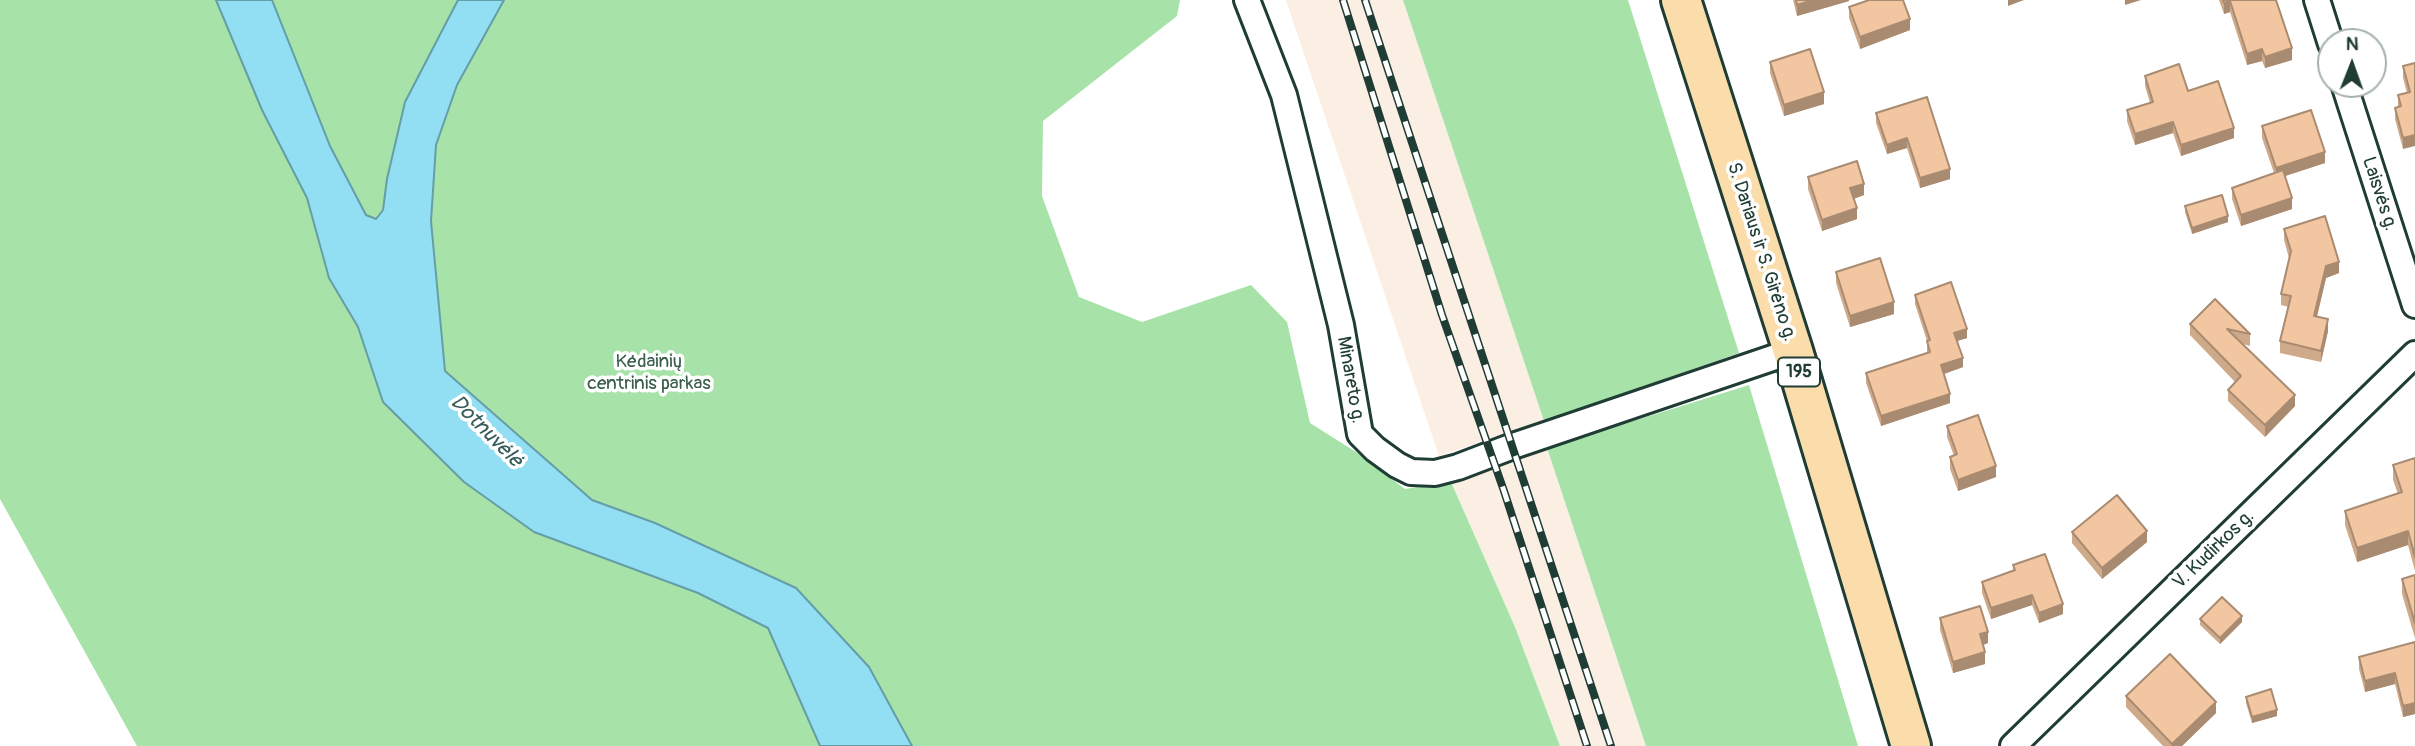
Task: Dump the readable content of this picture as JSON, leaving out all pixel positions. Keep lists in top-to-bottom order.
{
  "streets": {
    "main road": ["S. Dariaus ir S. Girėno g.", "195"],
    "street": ["Laisvės g.", "Minareto g.", "V. Kudirkos g."]
  },
  "crossings": [
    ["S. Dariaus ir S. Girėno g.", "Minareto g."]
  ],
  "water": ["Dotnuvėlė"],
  "parks": ["Kėdainių centrinis parkas"],
  "north": "top"
}
